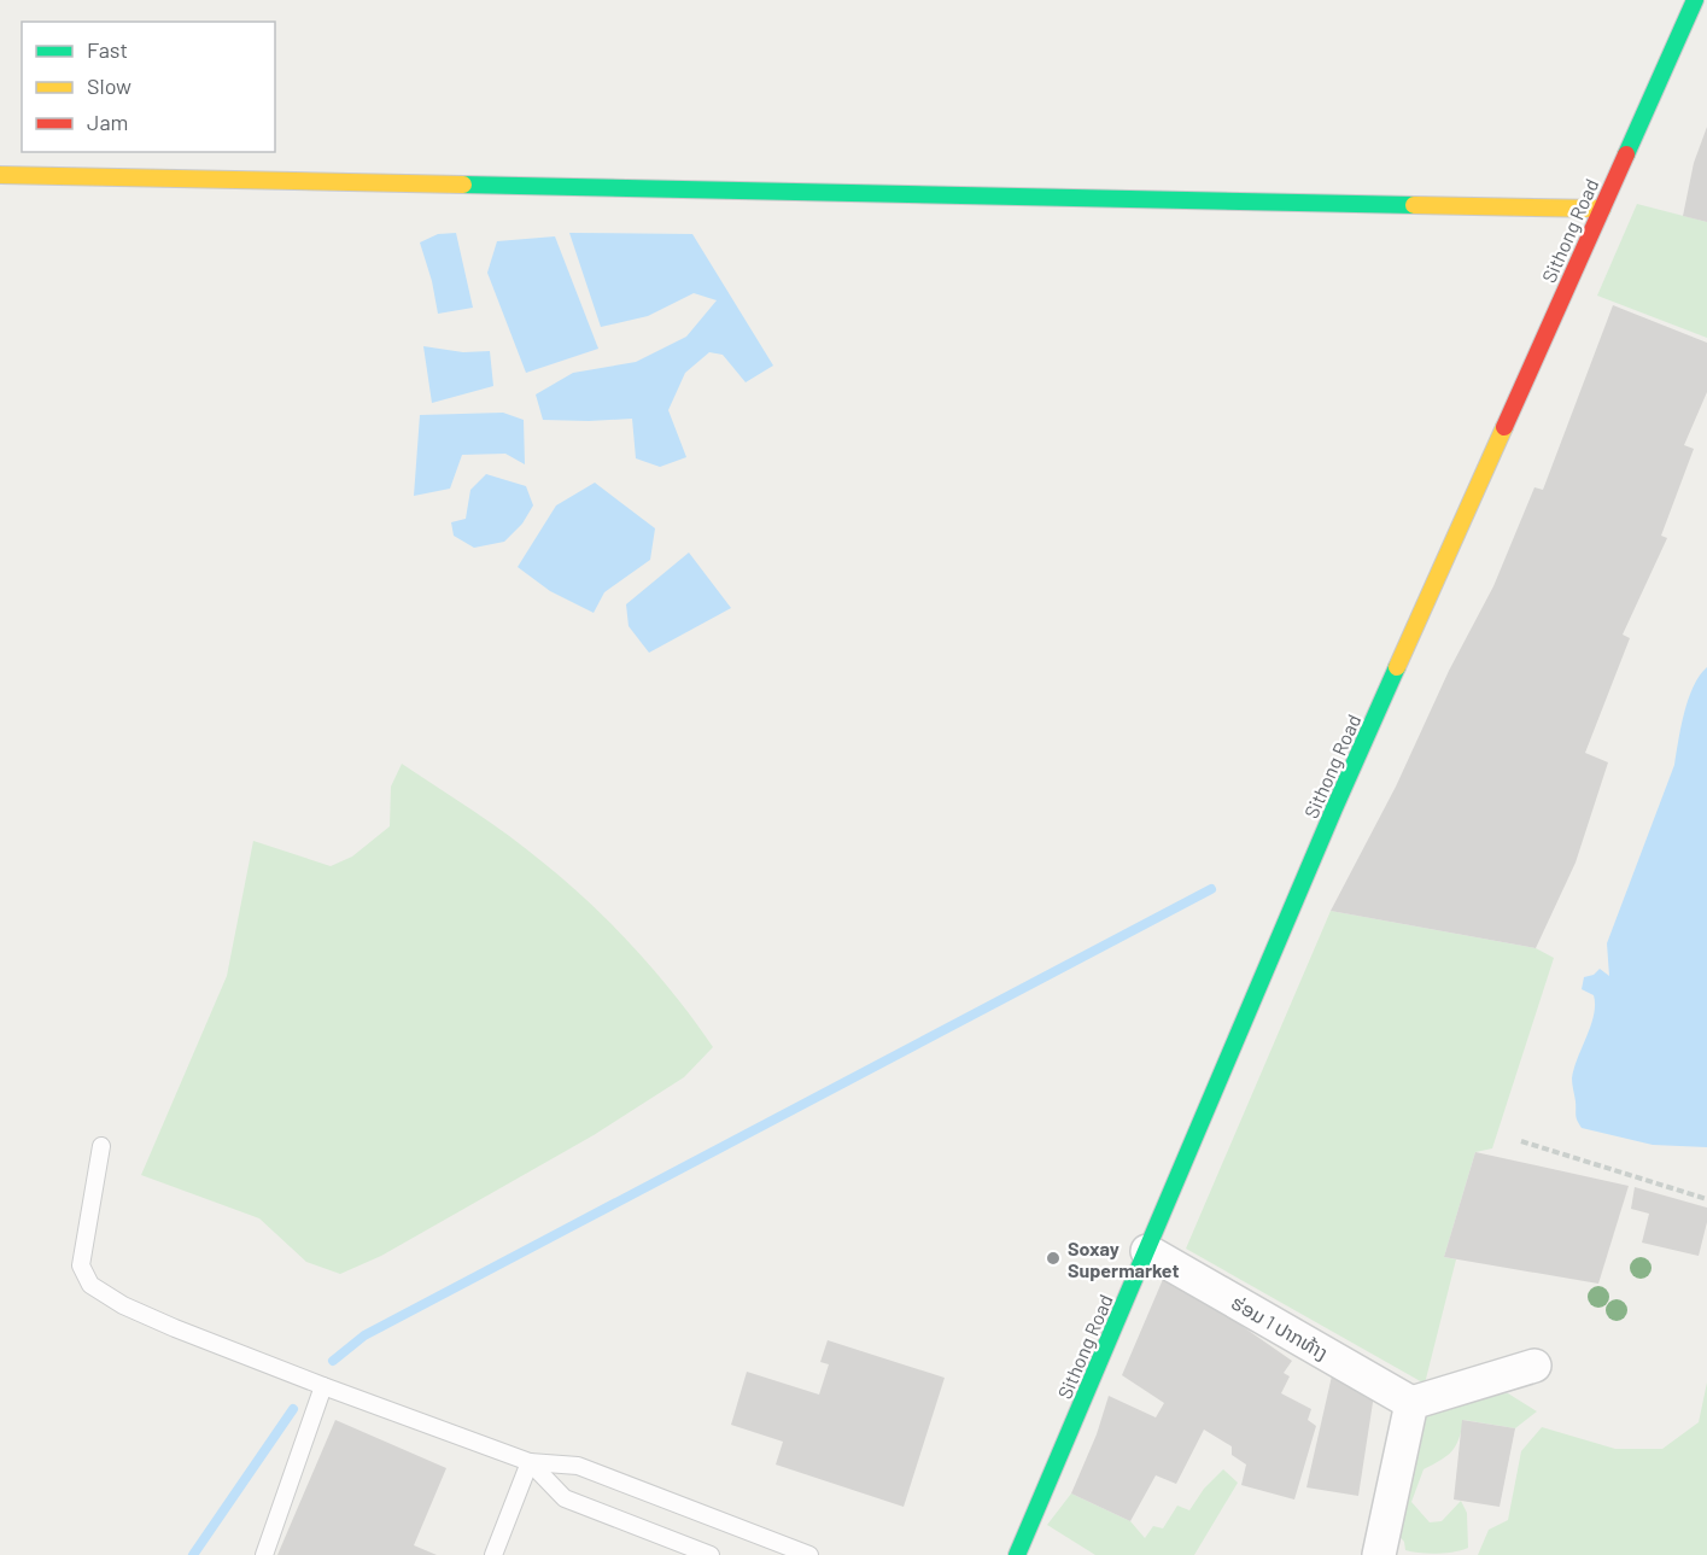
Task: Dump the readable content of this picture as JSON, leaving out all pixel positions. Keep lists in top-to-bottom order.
{
  "streets": {
    "main road": ["Sithong Road"],
    "street": ["ຮ່ອມ 1 ປາກທ້າງ"]
  },
  "crossings": [
    ["Sithong Road", "ຮ່ອມ 1 ປາກທ້າງ"]
  ],
  "places": ["Soxay Supermarket"],
  "legend": ["Fast", "Slow", "Jam"]
}
